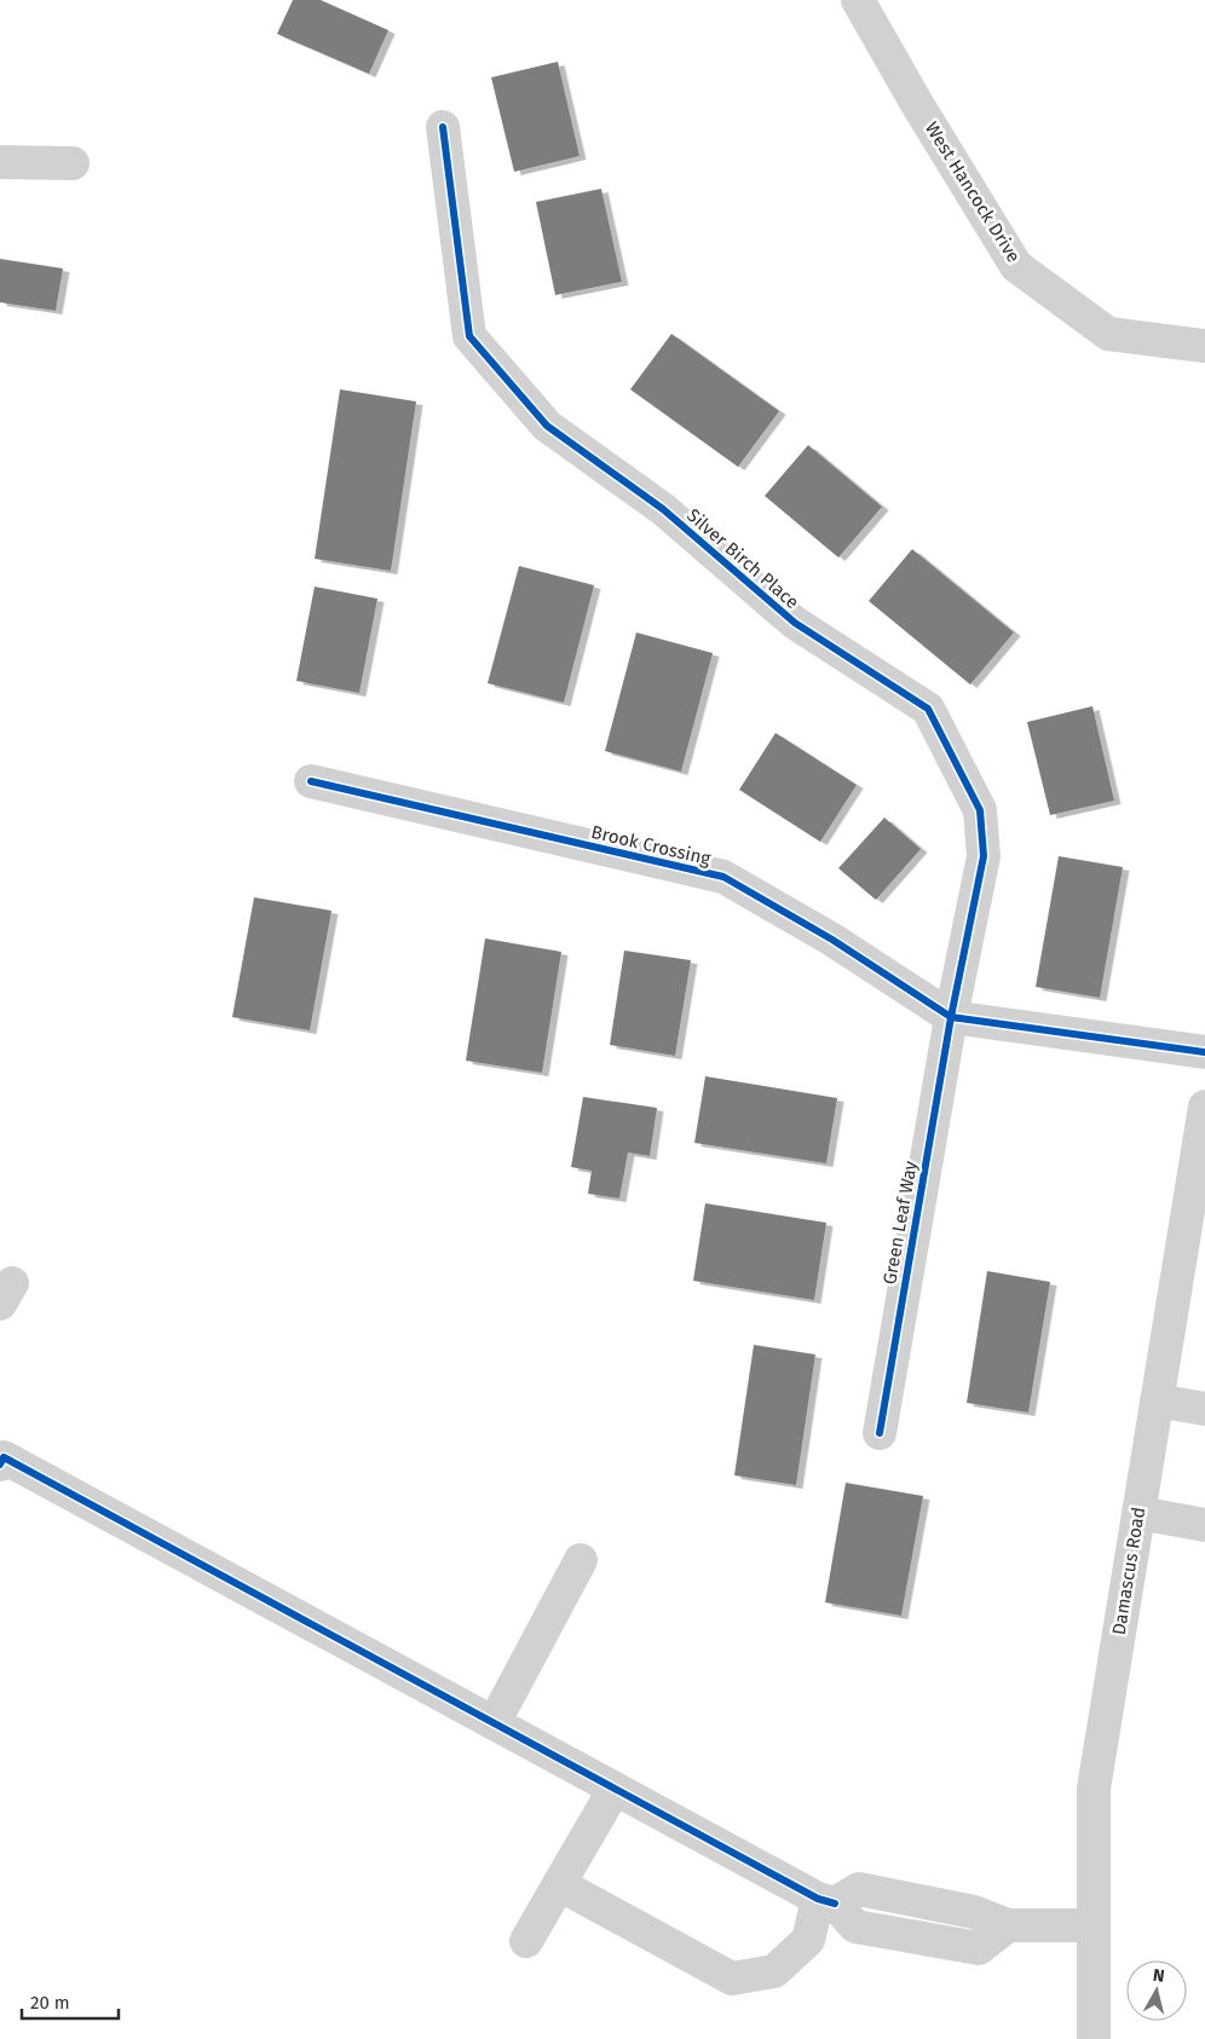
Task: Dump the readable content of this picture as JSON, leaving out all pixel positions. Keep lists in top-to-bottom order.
{
  "streets": {
    "street": [
      "West Hancock Drive",
      "Silver Birch Place",
      "Brook Crossing",
      "Green Leaf Way",
      "Damascus Road"
    ]
  },
  "crossings": [
    ["Silver Birch Place", "Brook Crossing"],
    ["Silver Birch Place", "Green Leaf Way"],
    ["Brook Crossing", "Green Leaf Way"]
  ],
  "scale_bar": "20 m",
  "north": "top"
}
